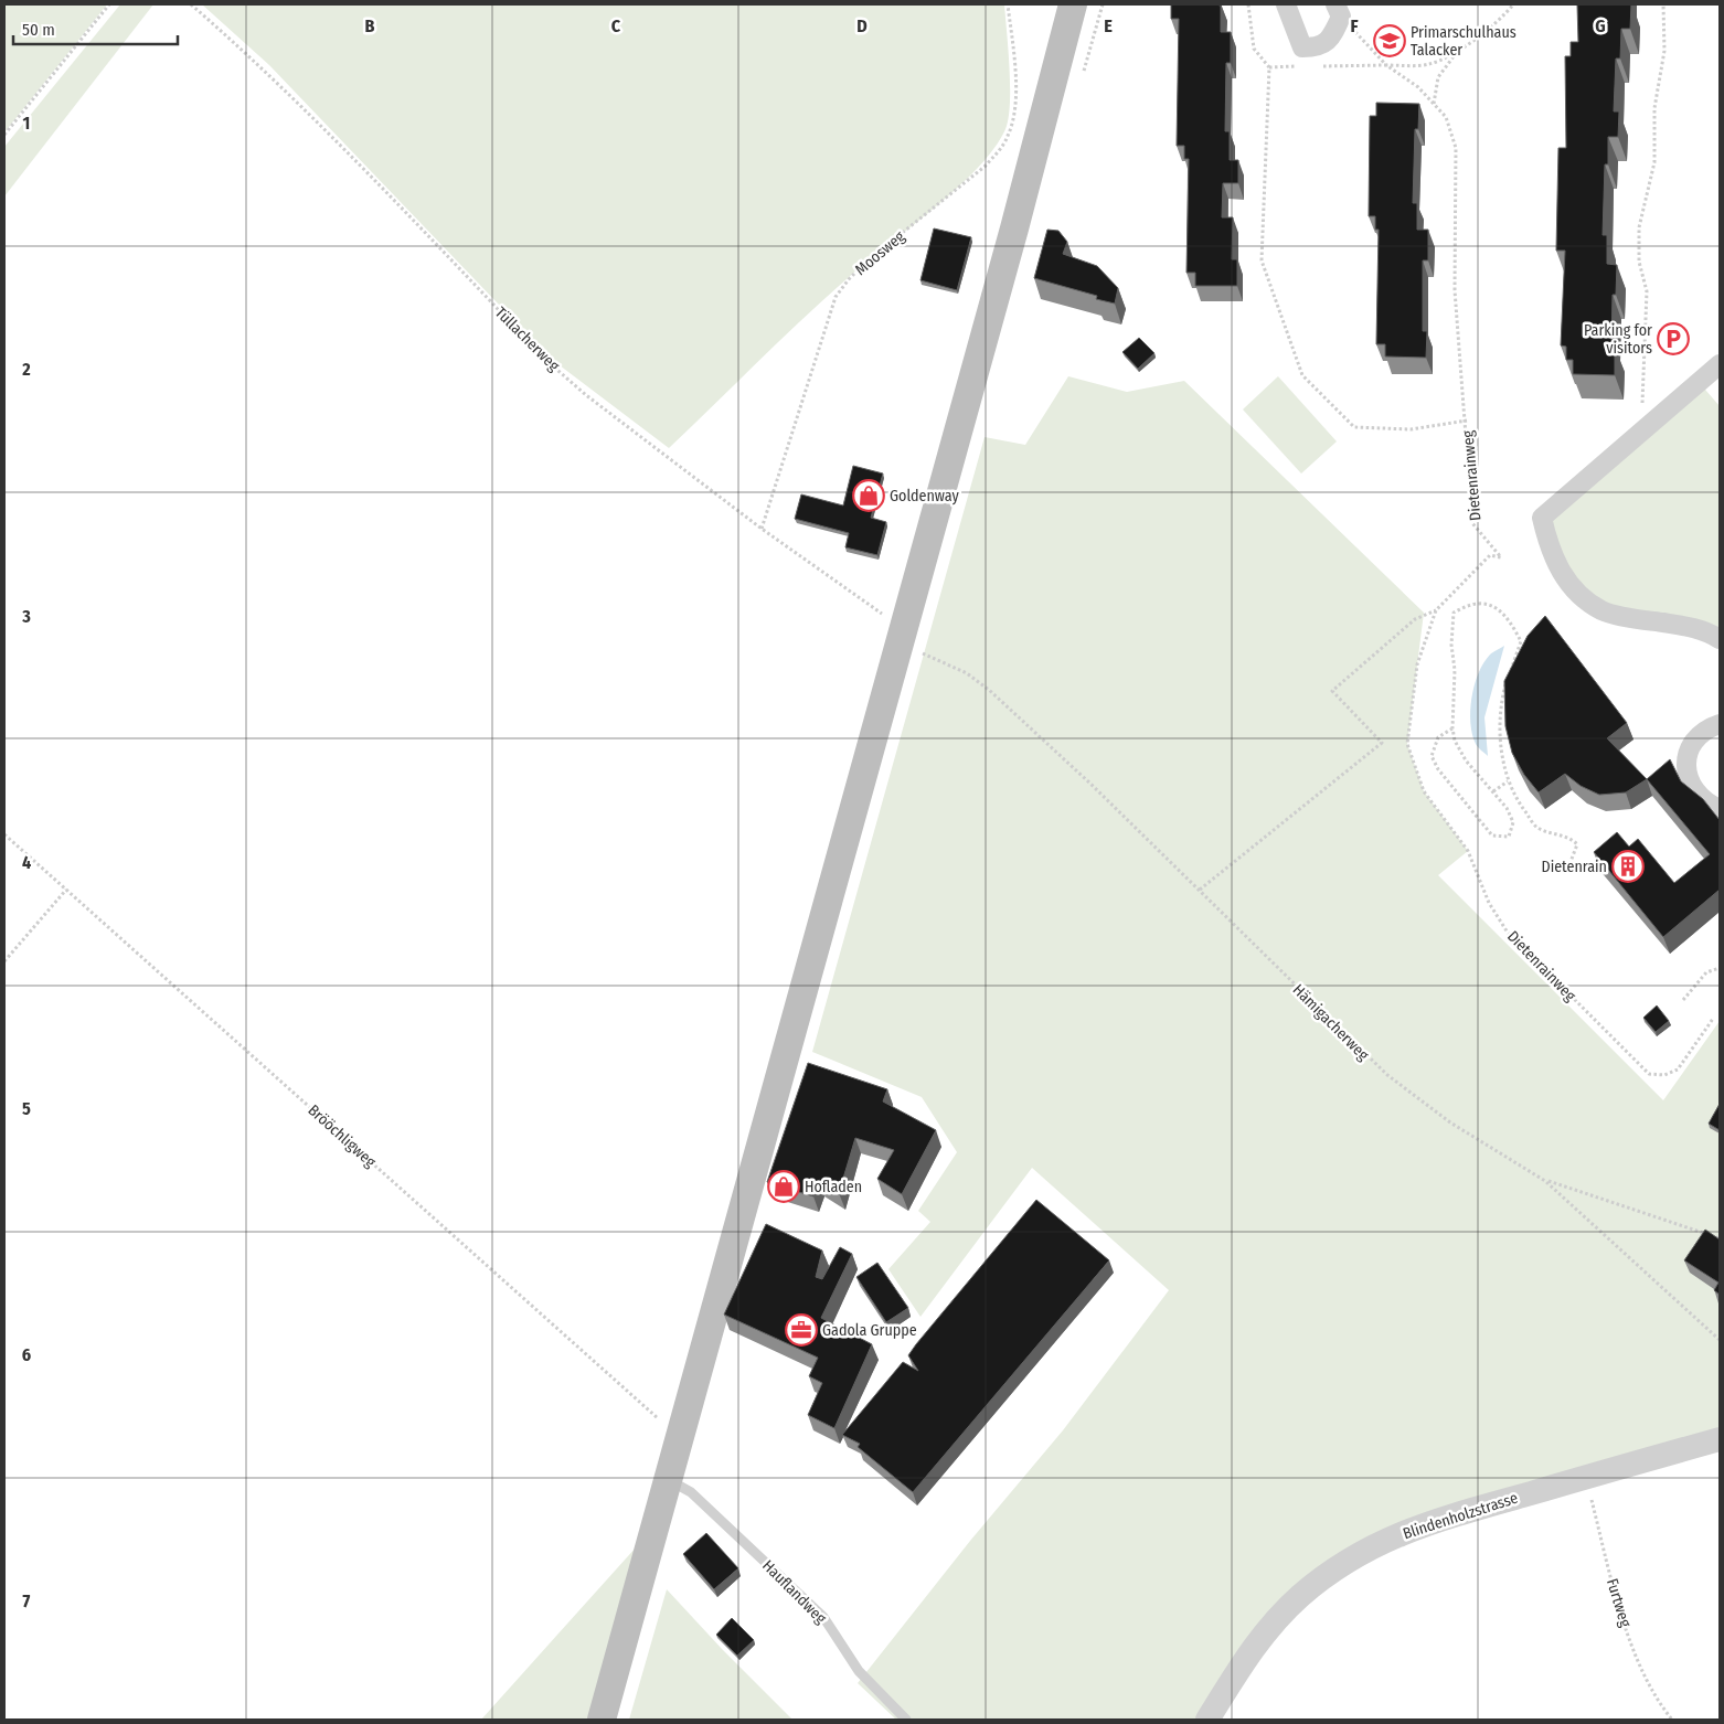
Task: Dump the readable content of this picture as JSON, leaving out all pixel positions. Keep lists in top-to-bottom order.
{
  "streets": {
    "street": ["Blindenholzstrasse"],
    "lane": ["Hauflandweg"],
    "path": [
      "Moosweg",
      "Tüllacherweg",
      "Dietenrainweg",
      "Hämigacherweg",
      "Brööchligweg",
      "Furtweg"
    ]
  },
  "crossings": [
    ["Moosweg", "Tüllacherweg"],
    ["Tüllacherweg", "Hämigacherweg"],
    ["Blindenholzstrasse", "Furtweg"]
  ],
  "places": {
    "school or university": ["Primarschulhaus Talacker"],
    "parking": ["Parking for visitors"],
    "shop": ["Goldenway", "Hofladen"],
    "building": ["Dietenrain"],
    "office": ["Gadola Gruppe"]
  },
  "scale_bar": "50 m",
  "grid": {
    "columns": [
      "B",
      "C",
      "D",
      "E",
      "F",
      "G"
    ],
    "rows": [
      "1",
      "2",
      "3",
      "4",
      "5",
      "6",
      "7"
    ]
  }
}
